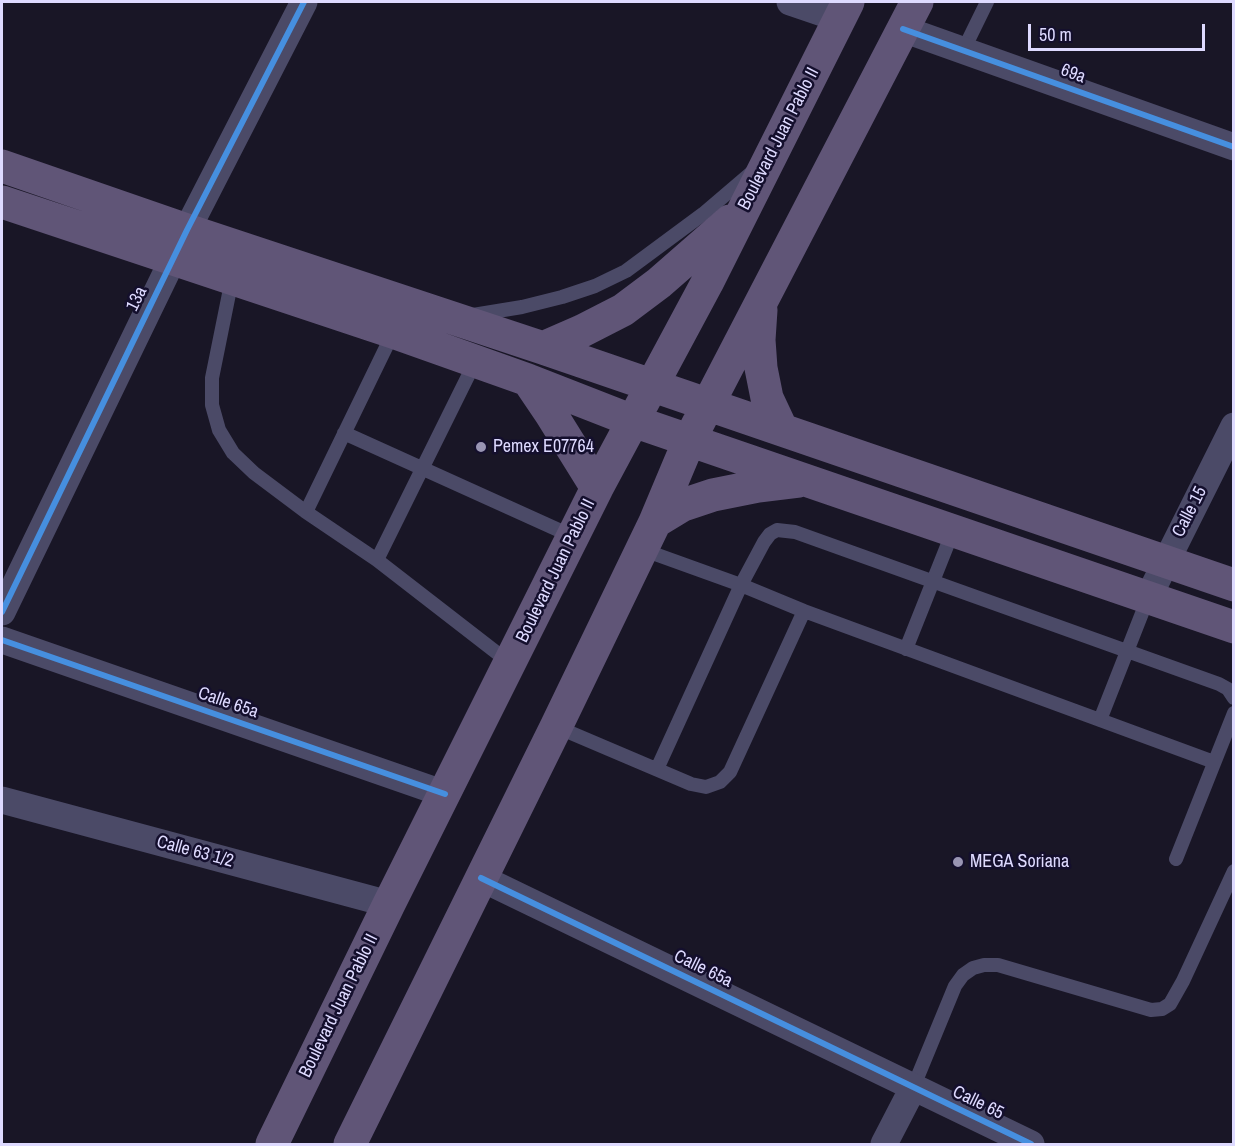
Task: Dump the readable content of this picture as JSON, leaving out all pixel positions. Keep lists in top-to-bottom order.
{
  "streets": {
    "main road": ["Boulevard Juan Pablo II"],
    "street": [
      "69a",
      "13a",
      "Calle 15",
      "Calle 65a",
      "Calle 63 1/2",
      "Calle 65"
    ]
  },
  "crossings": [
    ["Boulevard Juan Pablo II", "Calle 65a"],
    ["Boulevard Juan Pablo II", "Calle 63 1/2"],
    ["Calle 65a", "Calle 65"]
  ],
  "places": ["Pemex E07764", "MEGA Soriana"],
  "scale_bar": "50 m"
}
